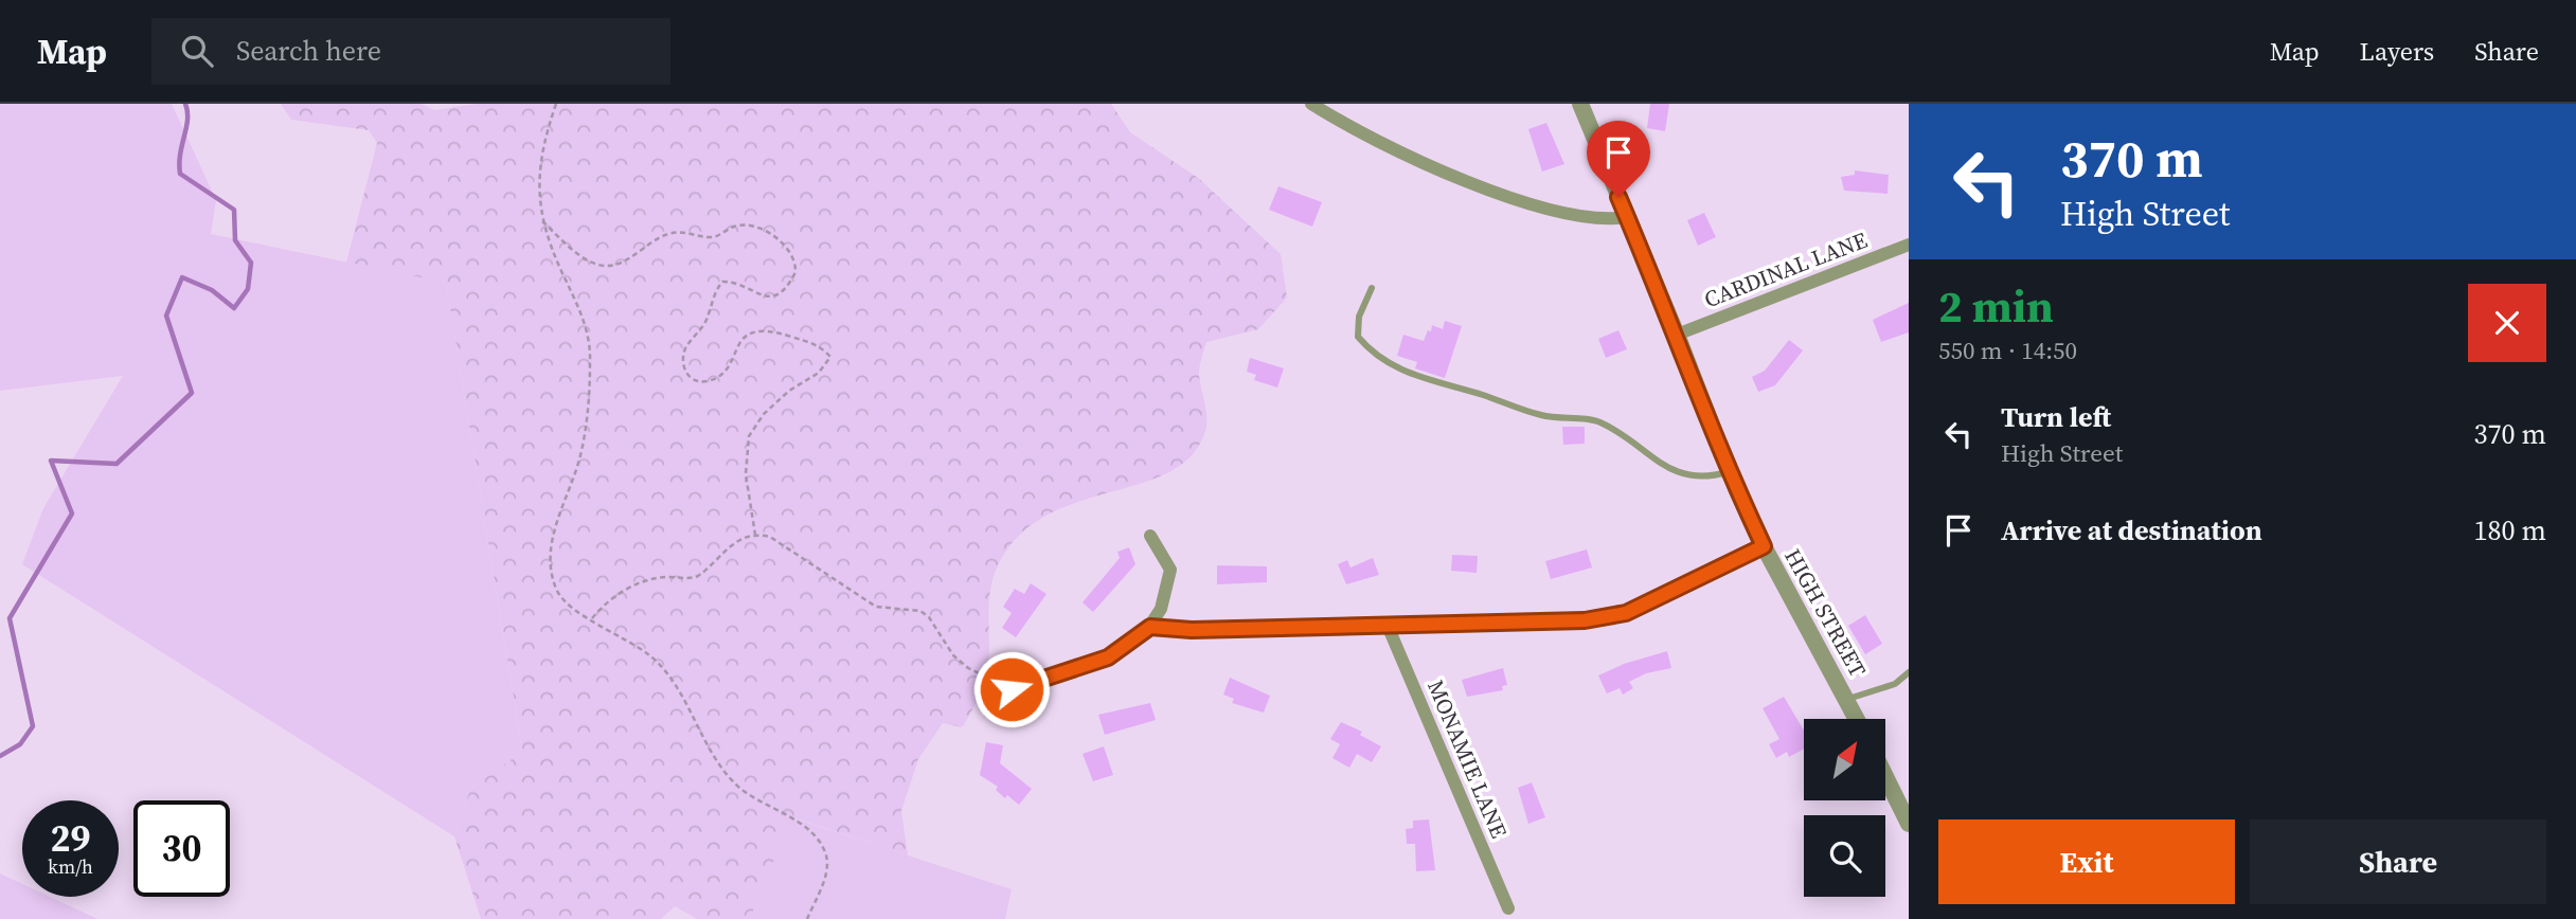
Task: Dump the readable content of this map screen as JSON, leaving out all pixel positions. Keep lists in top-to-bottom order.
{
  "streets": {
    "street": ["CARDINAL LANE", "HIGH STREET", "MONAMIE LANE"]
  },
  "crossings": [
    ["CARDINAL LANE", "HIGH STREET"]
  ],
  "north": "top right",
  "page": {
    "header": "Map",
    "search": "Search here",
    "nav": ["Map", "Layers", "Share"],
    "turn": ["370 m", "High Street"],
    "heading": ["2 min", "550 m · 14:50"],
    "list": [
      {
        "name": "Turn left",
        "note": "High Street",
        "value": "370 m"
      },
      {
        "name": "Arrive at destination",
        "value": "180 m"
      }
    ],
    "speed": "29 km/h",
    "limit": "30",
    "buttons": ["Exit", "Share"]
  }
}
